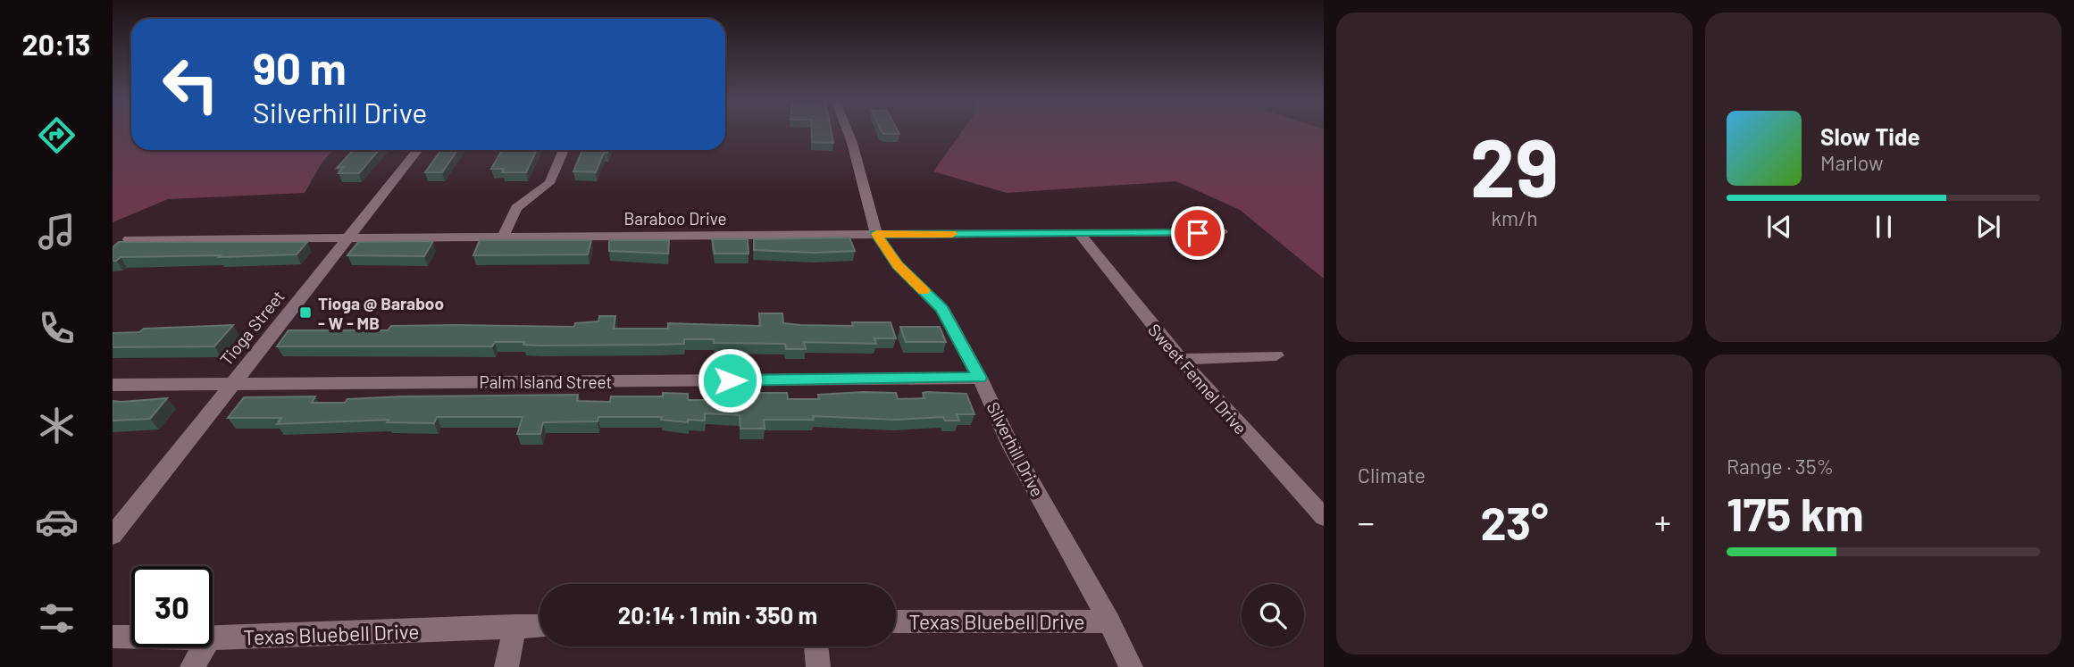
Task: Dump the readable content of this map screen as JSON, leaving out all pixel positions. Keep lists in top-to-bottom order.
{
  "streets": {
    "street": [
      "Baraboo Drive",
      "Tioga Street",
      "Sweet Fennel Drive",
      "Palm Island Street",
      "Silverhill Drive",
      "Texas Bluebell Drive"
    ]
  },
  "crossings": [
    ["Baraboo Drive", "Tioga Street"],
    ["Baraboo Drive", "Sweet Fennel Drive"],
    ["Baraboo Drive", "Silverhill Drive"],
    ["Tioga Street", "Palm Island Street"],
    ["Palm Island Street", "Silverhill Drive"],
    ["Silverhill Drive", "Texas Bluebell Drive"]
  ],
  "places": {
    "transit": ["Tioga @ Baraboo - W - MB"]
  },
  "page": {
    "tabs": "20:13",
    "tile": [
      ["29", "km/h"],
      "Climate",
      ["Range · 35%", "175 km"]
    ],
    "turn": ["90 m", "Silverhill Drive"],
    "song": ["Slow Tide", "Marlow"],
    "heat": ["−", "23°", "+"],
    "limit": "30",
    "trip": "20:14 · 1 min · 350 m"
  }
}
